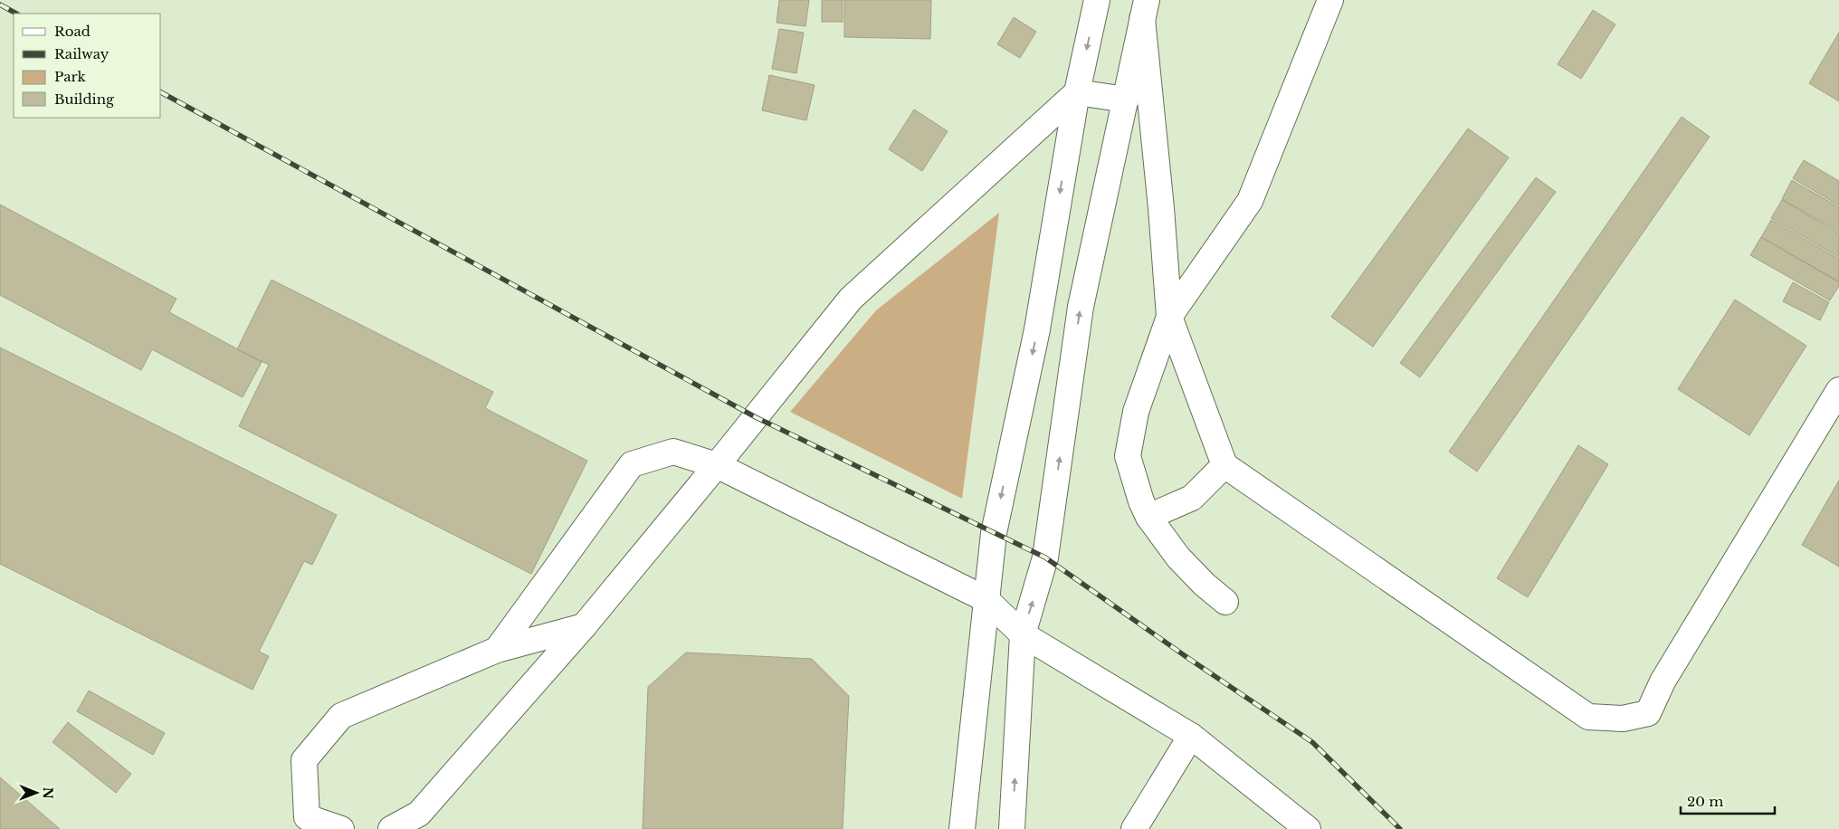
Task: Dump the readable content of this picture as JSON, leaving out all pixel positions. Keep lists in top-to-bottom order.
{
  "legend": [
    "Road",
    "Railway",
    "Park",
    "Building"
  ],
  "scale_bar": "20 m",
  "north": "right"
}
